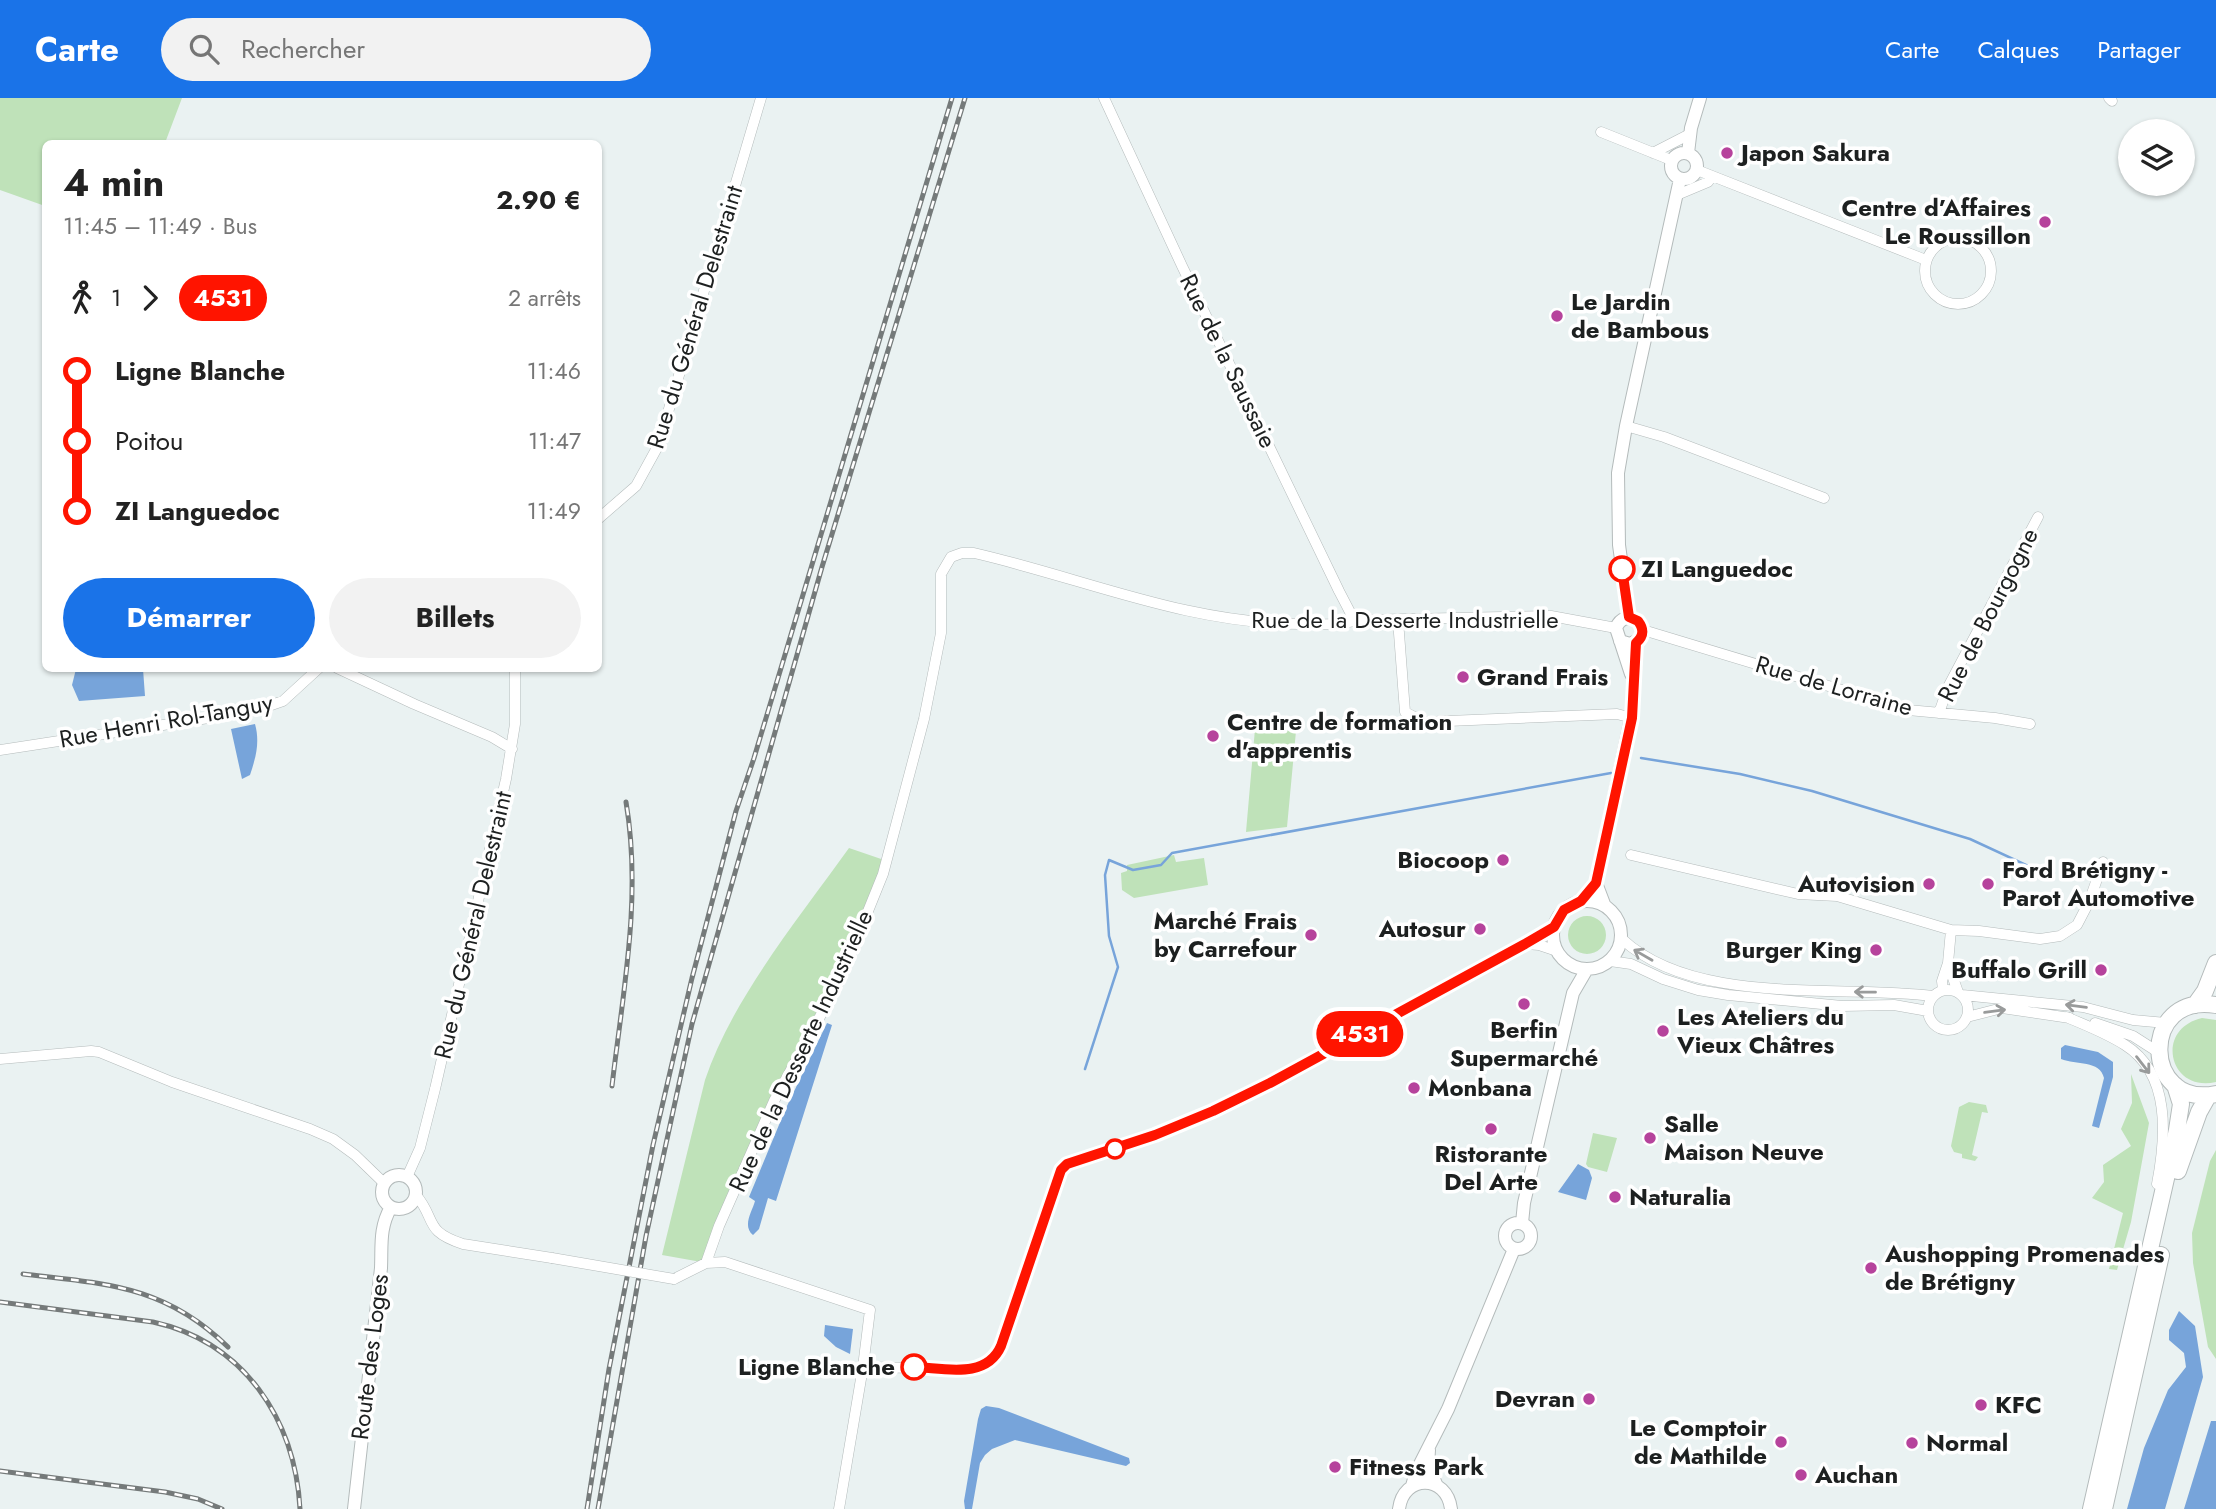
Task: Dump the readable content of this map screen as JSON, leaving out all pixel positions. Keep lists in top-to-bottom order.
{
  "streets": {
    "street": [
      "Rue du Général Delestraint",
      "Rue de la Saussaie",
      "Rue de Bourgogne",
      "Rue de la Desserte Industrielle",
      "Rue de Lorraine",
      "Rue Henri Rol-Tanguy",
      "Route des Loges"
    ]
  },
  "crossings": [
    ["Rue du Général Delestraint", "Route des Loges"],
    ["Rue de la Saussaie", "Rue de la Desserte Industrielle"],
    ["Rue de Bourgogne", "Rue de Lorraine"],
    ["Rue de la Desserte Industrielle", "Rue de Lorraine"]
  ],
  "places": [
    "Japon Sakura",
    "Centre d’Affaires Le Roussillon",
    "Le Jardin de Bambous",
    "ZI Languedoc",
    "Grand Frais",
    "Centre de formation d'apprentis",
    "Biocoop",
    "Autovision",
    "Ford Brétigny - Parot Automotive",
    "Autosur",
    "Marché Frais by Carrefour",
    "Burger King",
    "Buffalo Grill",
    "Berfin Supermarché",
    "Les Ateliers du Vieux Châtres",
    "Monbana",
    "Ristorante Del Arte",
    "Salle Maison Neuve",
    "Naturalia",
    "Aushopping Promenades de Brétigny",
    "Ligne Blanche",
    "Devran",
    "KFC",
    "Le Comptoir de Mathilde",
    "Normal",
    "Fitness Park",
    "Auchan"
  ],
  "lines": ["bus line 4531"],
  "page": {
    "header": "Carte",
    "search": "Rechercher",
    "nav": ["Carte", "Calques", "Partager"],
    "on_map": "4531",
    "heading": ["4 min", "11:45 – 11:49 · Bus", "2.90 €"],
    "legs": ["1", "4531", "2 arrêts"],
    "list": [
      {
        "name": "Ligne Blanche",
        "value": "11:46"
      },
      {
        "name": "Poitou",
        "value": "11:47"
      },
      {
        "name": "ZI Languedoc",
        "value": "11:49"
      }
    ],
    "buttons": ["Démarrer", "Billets"]
  }
}
